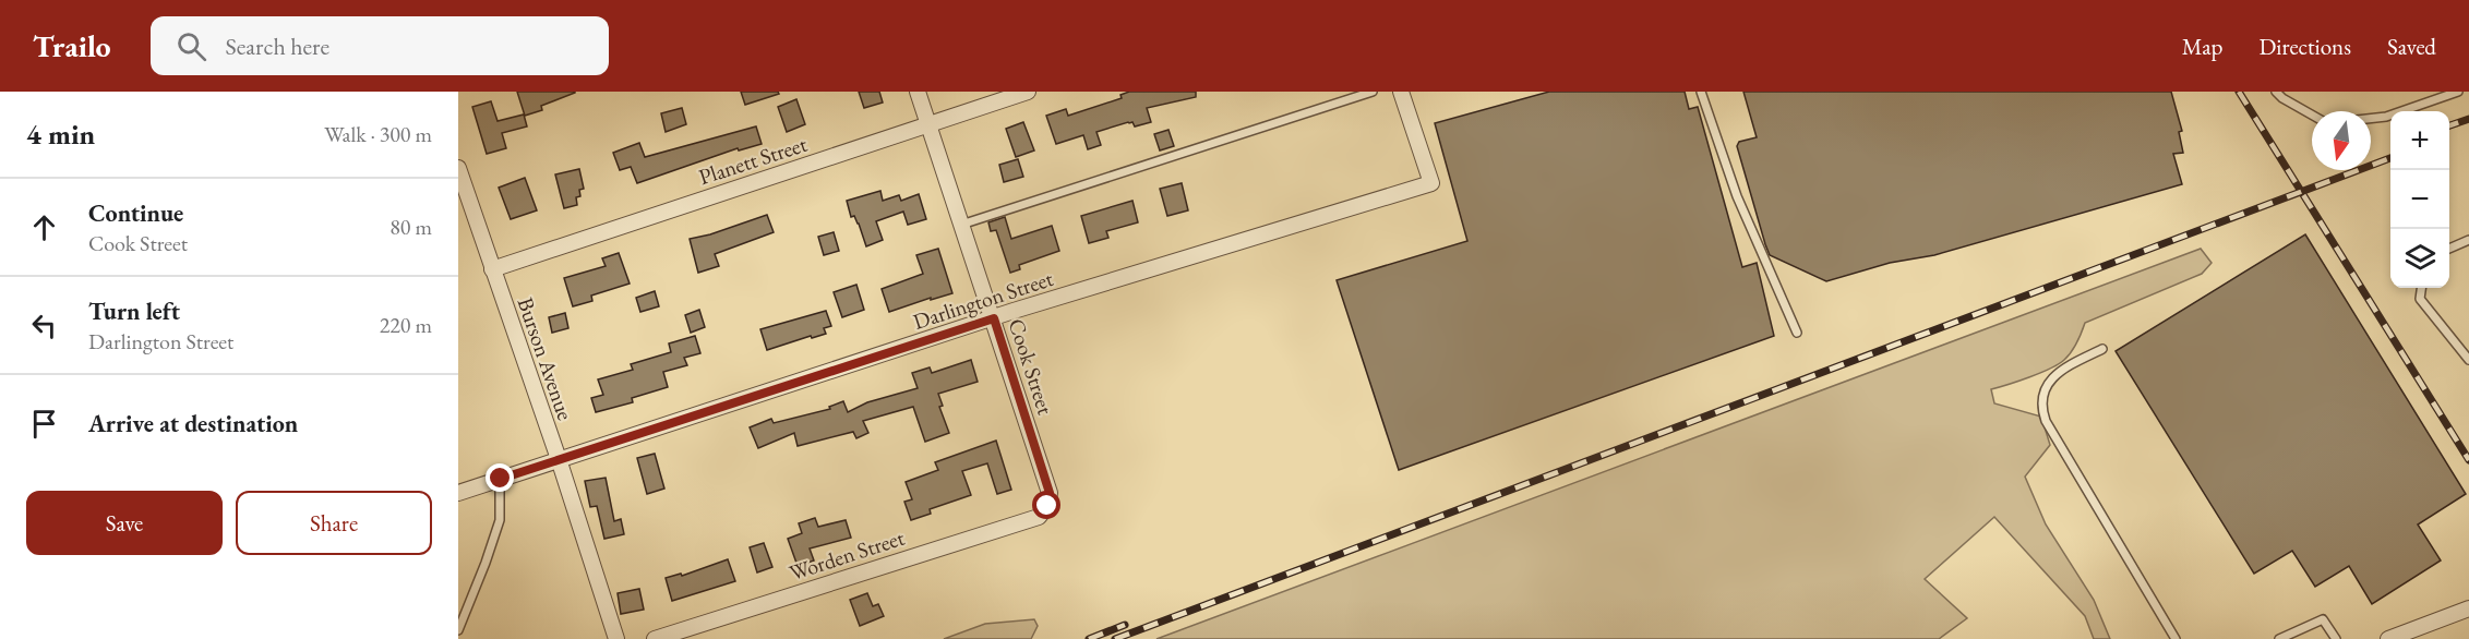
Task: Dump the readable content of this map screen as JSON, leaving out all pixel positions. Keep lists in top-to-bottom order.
{
  "streets": {
    "street": [
      "Planett Street",
      "Darlington Street",
      "Burson Avenue",
      "Cook Street",
      "Worden Street"
    ]
  },
  "crossings": [
    ["Planett Street", "Burson Avenue"],
    ["Planett Street", "Cook Street"],
    ["Darlington Street", "Burson Avenue"],
    ["Darlington Street", "Cook Street"],
    ["Cook Street", "Worden Street"]
  ],
  "north": "bottom",
  "page": {
    "header": "Trailo",
    "search": "Search here",
    "nav": ["Map", "Directions", "Saved"],
    "heading": ["4 min", "Walk · 300 m"],
    "map_buttons": ["+", "−"],
    "list": [
      ["Continue", "Cook Street", "80 m"],
      ["Turn left", "Darlington Street", "220 m"],
      "Arrive at destination"
    ],
    "buttons": ["Save", "Share"]
  }
}
